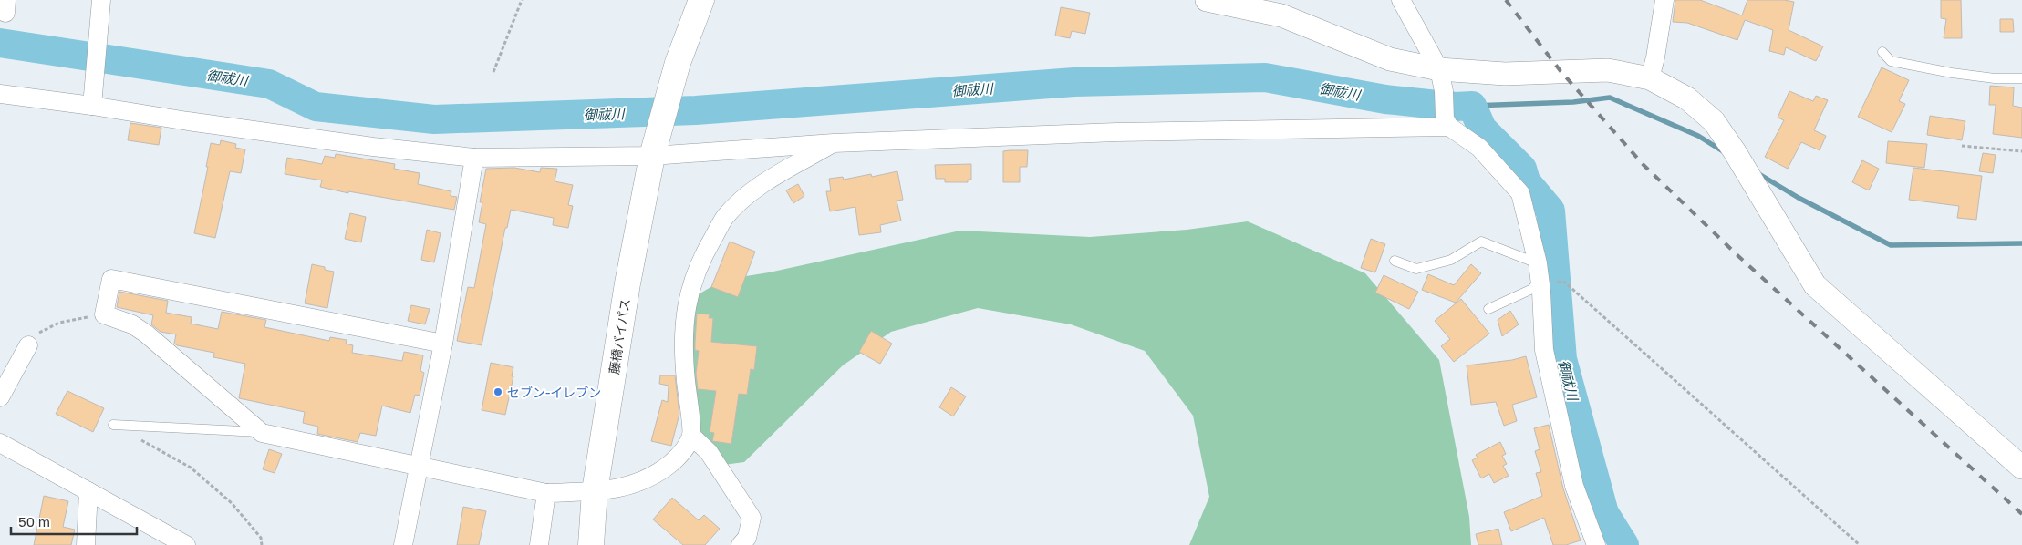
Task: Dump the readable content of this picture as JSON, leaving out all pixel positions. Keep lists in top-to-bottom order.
{
  "streets": {
    "highway": ["藤橋バイパス"]
  },
  "water": ["御祓川"],
  "places": ["セブン-イレブン"],
  "scale_bar": "50 m"
}
